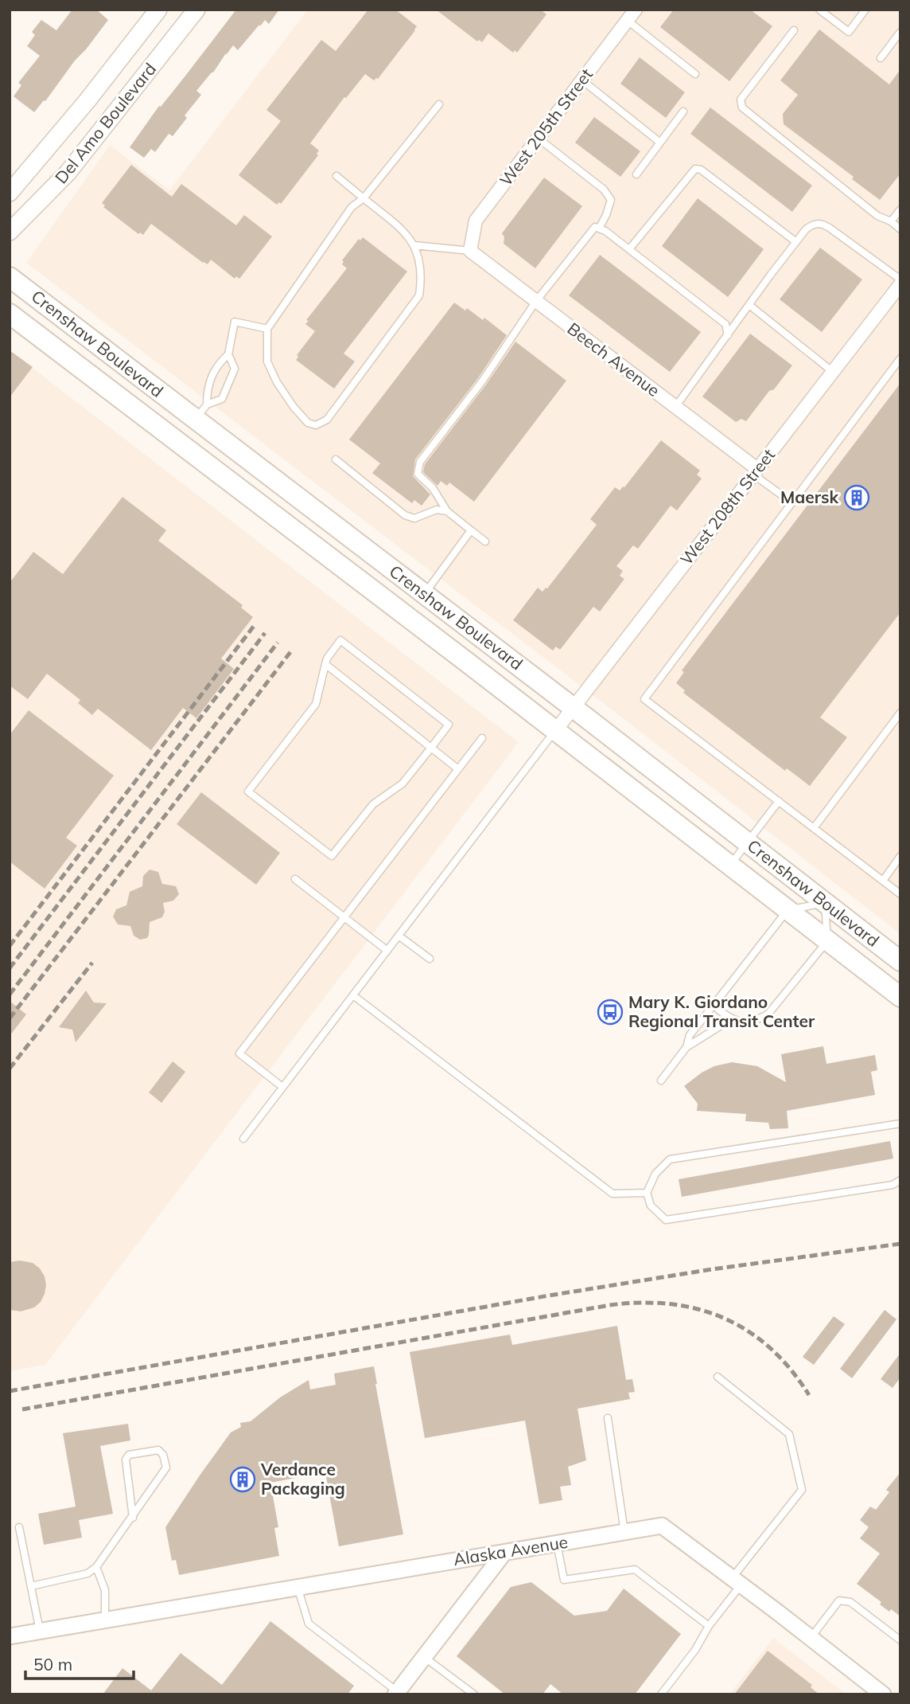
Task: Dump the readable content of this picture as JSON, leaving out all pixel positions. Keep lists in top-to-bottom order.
{
  "streets": {
    "main road": ["Del Amo Boulevard", "Crenshaw Boulevard"],
    "street": [
      "West 205th Street",
      "Beech Avenue",
      "West 208th Street",
      "Alaska Avenue"
    ]
  },
  "crossings": [
    ["West 205th Street", "Beech Avenue"],
    ["Crenshaw Boulevard", "West 208th Street"],
    ["Beech Avenue", "West 208th Street"]
  ],
  "places": {
    "building": ["Maersk", "Verdance Packaging"],
    "bus stop": ["Mary K. Giordano Regional Transit Center"]
  },
  "scale_bar": "50 m"
}
